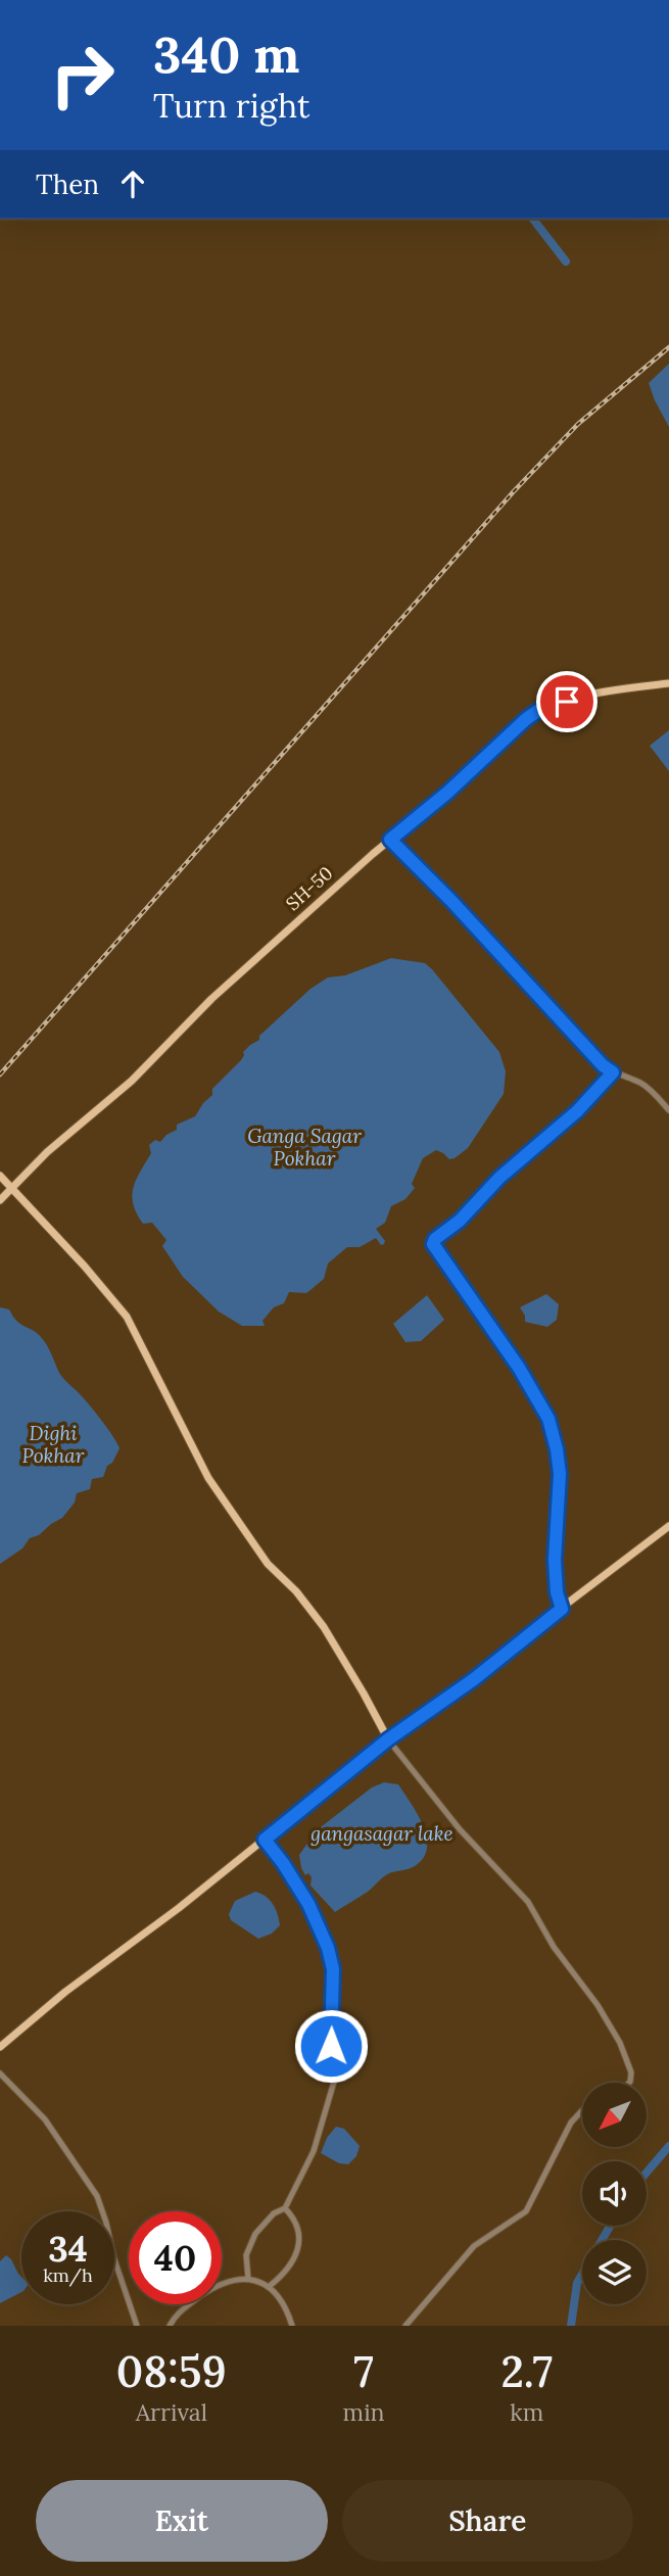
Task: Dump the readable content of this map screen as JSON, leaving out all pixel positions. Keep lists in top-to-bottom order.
{
  "streets": {
    "main road": ["SH-50"]
  },
  "water": ["Ganga Sagar Pokhar", "Dighi Pokhar", "gangasagar lake"],
  "north": "bottom left",
  "page": {
    "turn": ["340 m", "Turn right"],
    "then": "Then",
    "speed": "34 km/h",
    "limit": "40",
    "eta": [
      "08:59",
      "Arrival",
      "7",
      "min",
      "2.7",
      "km"
    ],
    "buttons": ["Exit", "Share"]
  }
}
